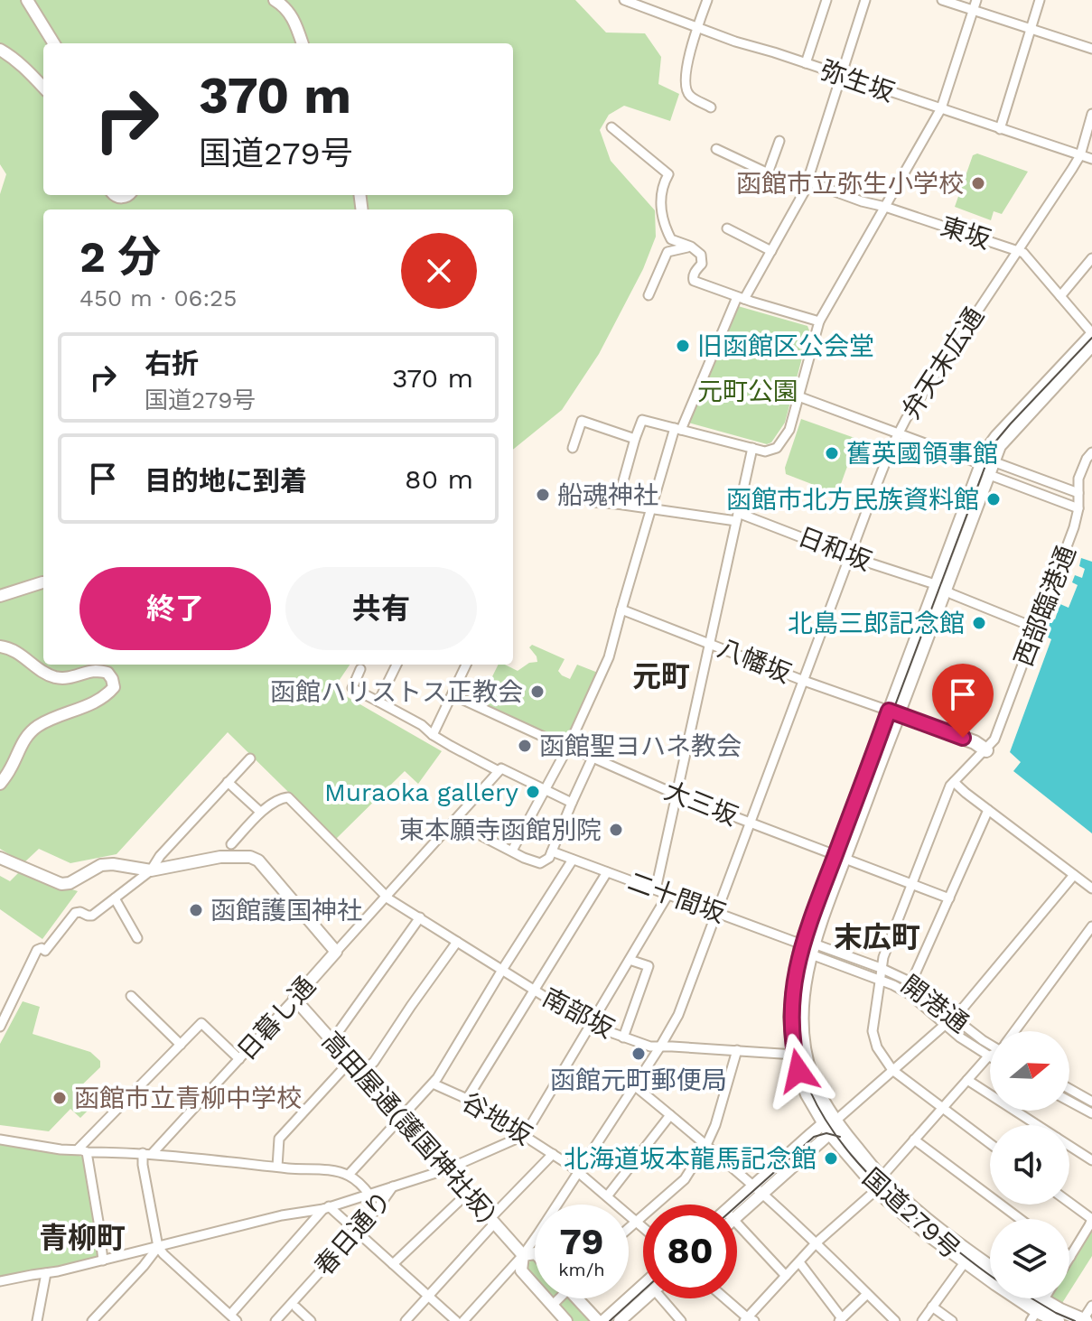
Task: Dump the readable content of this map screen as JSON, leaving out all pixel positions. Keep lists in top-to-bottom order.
{
  "streets": {
    "highway": ["国道279号"],
    "main road": ["日暮し通", "高田屋通(護国神社坂)"],
    "street": [
      "弥生坂",
      "東坂",
      "弁天末広通",
      "日和坂",
      "西部臨港通",
      "八幡坂",
      "大三坂",
      "二十間坂",
      "開港通",
      "南部坂",
      "谷地坂",
      "春日通り"
    ]
  },
  "crossings": [
    ["弥生坂", "弁天末広通"],
    ["東坂", "弁天末広通"],
    ["弁天末広通", "日和坂"],
    ["弁天末広通", "八幡坂"],
    ["弁天末広通", "大三坂"],
    ["弁天末広通", "二十間坂"],
    ["弁天末広通", "南部坂"],
    ["弁天末広通", "谷地坂"],
    ["弁天末広通", "高田屋通(護国神社坂)"],
    ["日和坂", "西部臨港通"],
    ["西部臨港通", "大三坂"],
    ["西部臨港通", "開港通"],
    ["八幡坂", "国道279号"],
    ["大三坂", "国道279号"],
    ["二十間坂", "開港通"],
    ["二十間坂", "国道279号"],
    ["開港通", "国道279号"],
    ["南部坂", "日暮し通"],
    ["南部坂", "国道279号"],
    ["日暮し通", "高田屋通(護国神社坂)"],
    ["谷地坂", "春日通り"],
    ["高田屋通(護国神社坂)", "春日通り"]
  ],
  "districts": ["元町", "末広町", "青柳町"],
  "parks": ["元町公園"],
  "places": [
    "函館市立弥生小学校",
    "旧函館区公会堂",
    "舊英國領事館",
    "船魂神社",
    "函館市北方民族資料館",
    "北島三郎記念館",
    "函館ハリストス正教会",
    "函館聖ヨハネ教会",
    "Muraoka gallery",
    "東本願寺函館別院",
    "函館護国神社",
    "函館元町郵便局",
    "函館市立青柳中学校",
    "北海道坂本龍馬記念館"
  ],
  "north": "right",
  "page": {
    "turn": ["370 m", "国道279号"],
    "heading": ["2 分", "450 m · 06:25"],
    "list": [
      {
        "name": "右折",
        "note": "国道279号",
        "value": "370 m"
      },
      {
        "name": "目的地に到着",
        "value": "80 m"
      }
    ],
    "buttons": ["終了", "共有"],
    "speed": "79 km/h",
    "limit": "80"
  }
}
